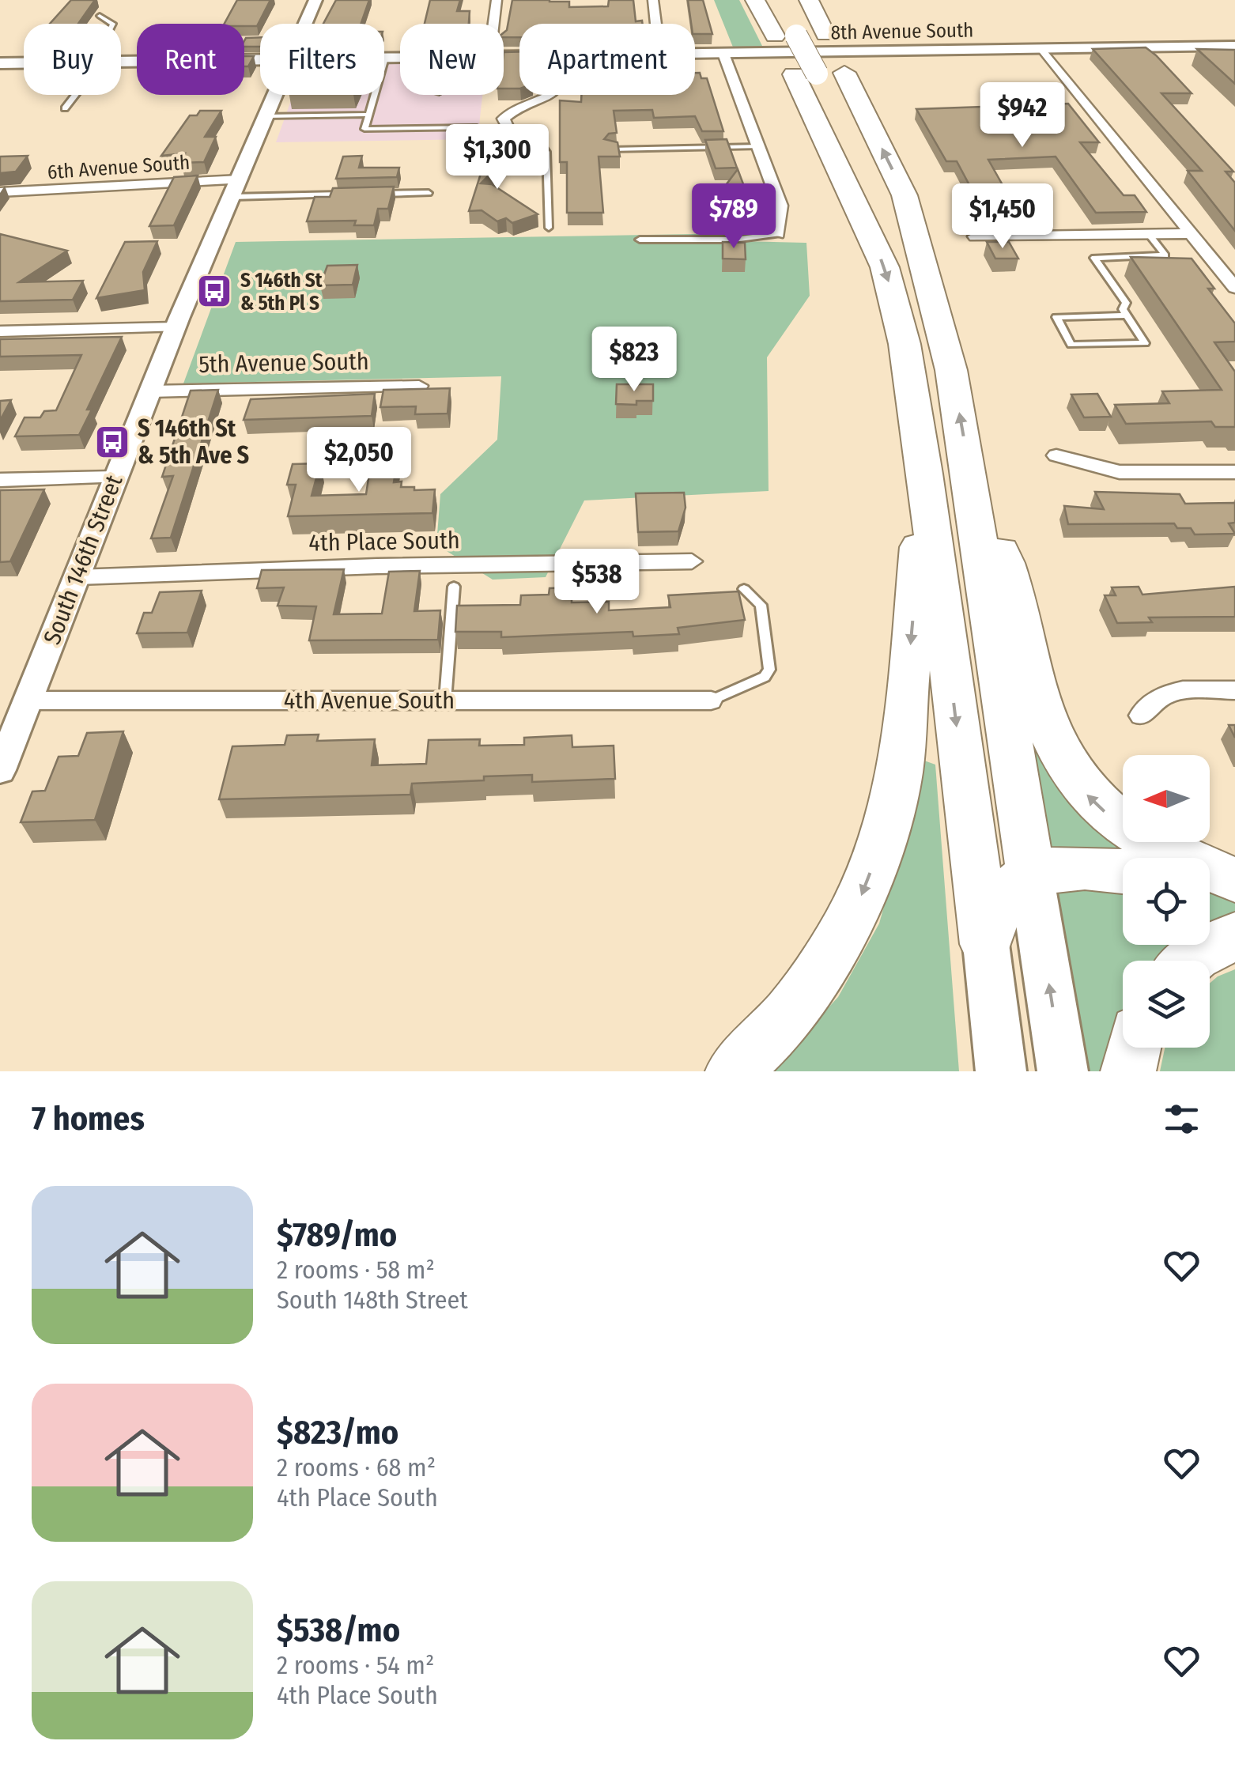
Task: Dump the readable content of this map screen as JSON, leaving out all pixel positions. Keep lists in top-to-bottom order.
{
  "streets": {
    "street": [
      "8th Avenue South",
      "6th Avenue South",
      "5th Avenue South",
      "4th Place South",
      "South 146th Street",
      "4th Avenue South"
    ]
  },
  "crossings": [
    ["6th Avenue South", "South 146th Street"],
    ["5th Avenue South", "South 146th Street"],
    ["4th Place South", "South 146th Street"],
    ["South 146th Street", "4th Avenue South"]
  ],
  "places": {
    "bus stop": ["S 146th St & 5th Pl S", "S 146th St & 5th Ave S"]
  },
  "north": "left",
  "page": {
    "chip": [
      "Buy",
      "Rent",
      "Filters",
      "New",
      "Apartment"
    ],
    "price": [
      "$942",
      "$1,300",
      "$789",
      "$1,450",
      "$823",
      "$2,050",
      "$538"
    ],
    "heading": "7 homes",
    "list": [
      {
        "name": "$789/mo",
        "note": "2 rooms · 58 m² · South 148th Street"
      },
      {
        "name": "$823/mo",
        "note": "2 rooms · 68 m² · 4th Place South"
      },
      {
        "name": "$538/mo",
        "note": "2 rooms · 54 m² · 4th Place South"
      }
    ]
  }
}
